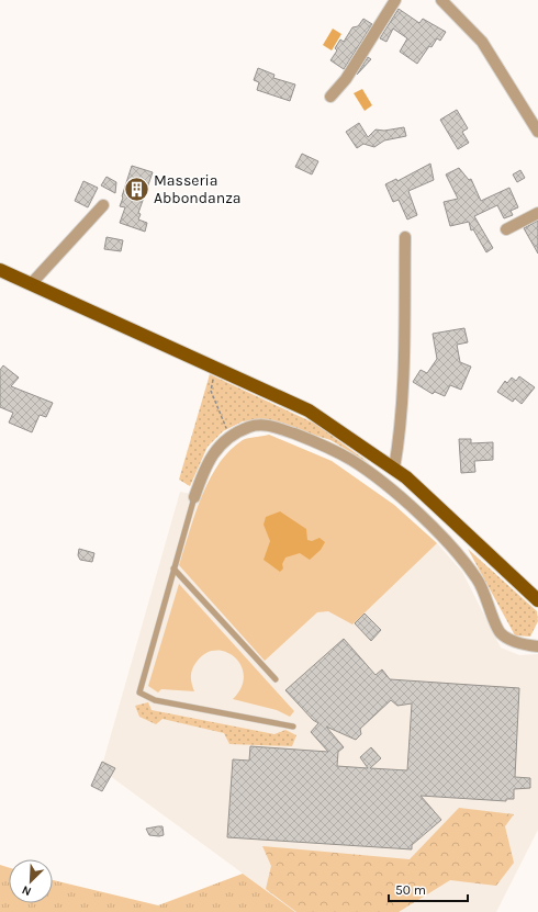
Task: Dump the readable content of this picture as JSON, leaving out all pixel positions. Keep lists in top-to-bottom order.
{
  "places": {
    "building": ["Masseria Abbondanza"]
  },
  "scale_bar": "50 m",
  "north": "bottom left"
}
